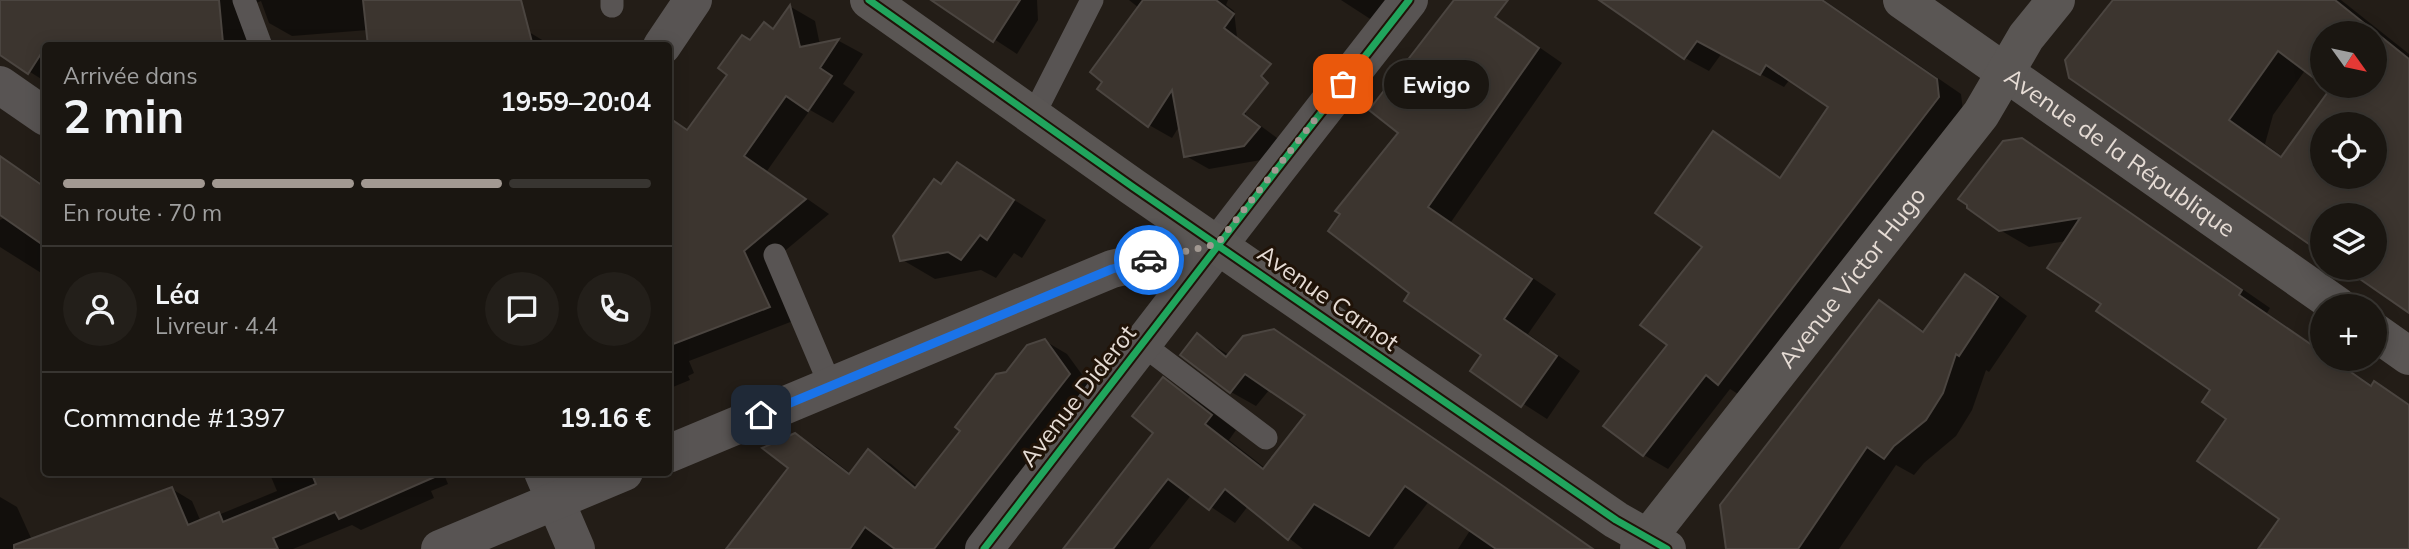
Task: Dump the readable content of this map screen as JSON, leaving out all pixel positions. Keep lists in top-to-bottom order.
{
  "streets": {
    "street": [
      "Avenue de la République",
      "Avenue Victor Hugo",
      "Avenue Carnot",
      "Avenue Diderot"
    ]
  },
  "crossings": [
    ["Avenue de la République", "Avenue Victor Hugo"],
    ["Avenue Victor Hugo", "Avenue Carnot"],
    ["Avenue Carnot", "Avenue Diderot"]
  ],
  "places": ["Ewigo"],
  "north": "bottom right",
  "page": {
    "map_buttons": "+",
    "heading": ["2 min", "Arrivée dans", "19:59–20:04"],
    "panel": [
      "Léa",
      "Livreur · 4.4",
      "Commande #1397",
      "19.16 €"
    ],
    "bubble": "Ewigo",
    "bar": "En route · 70 m"
  }
}
